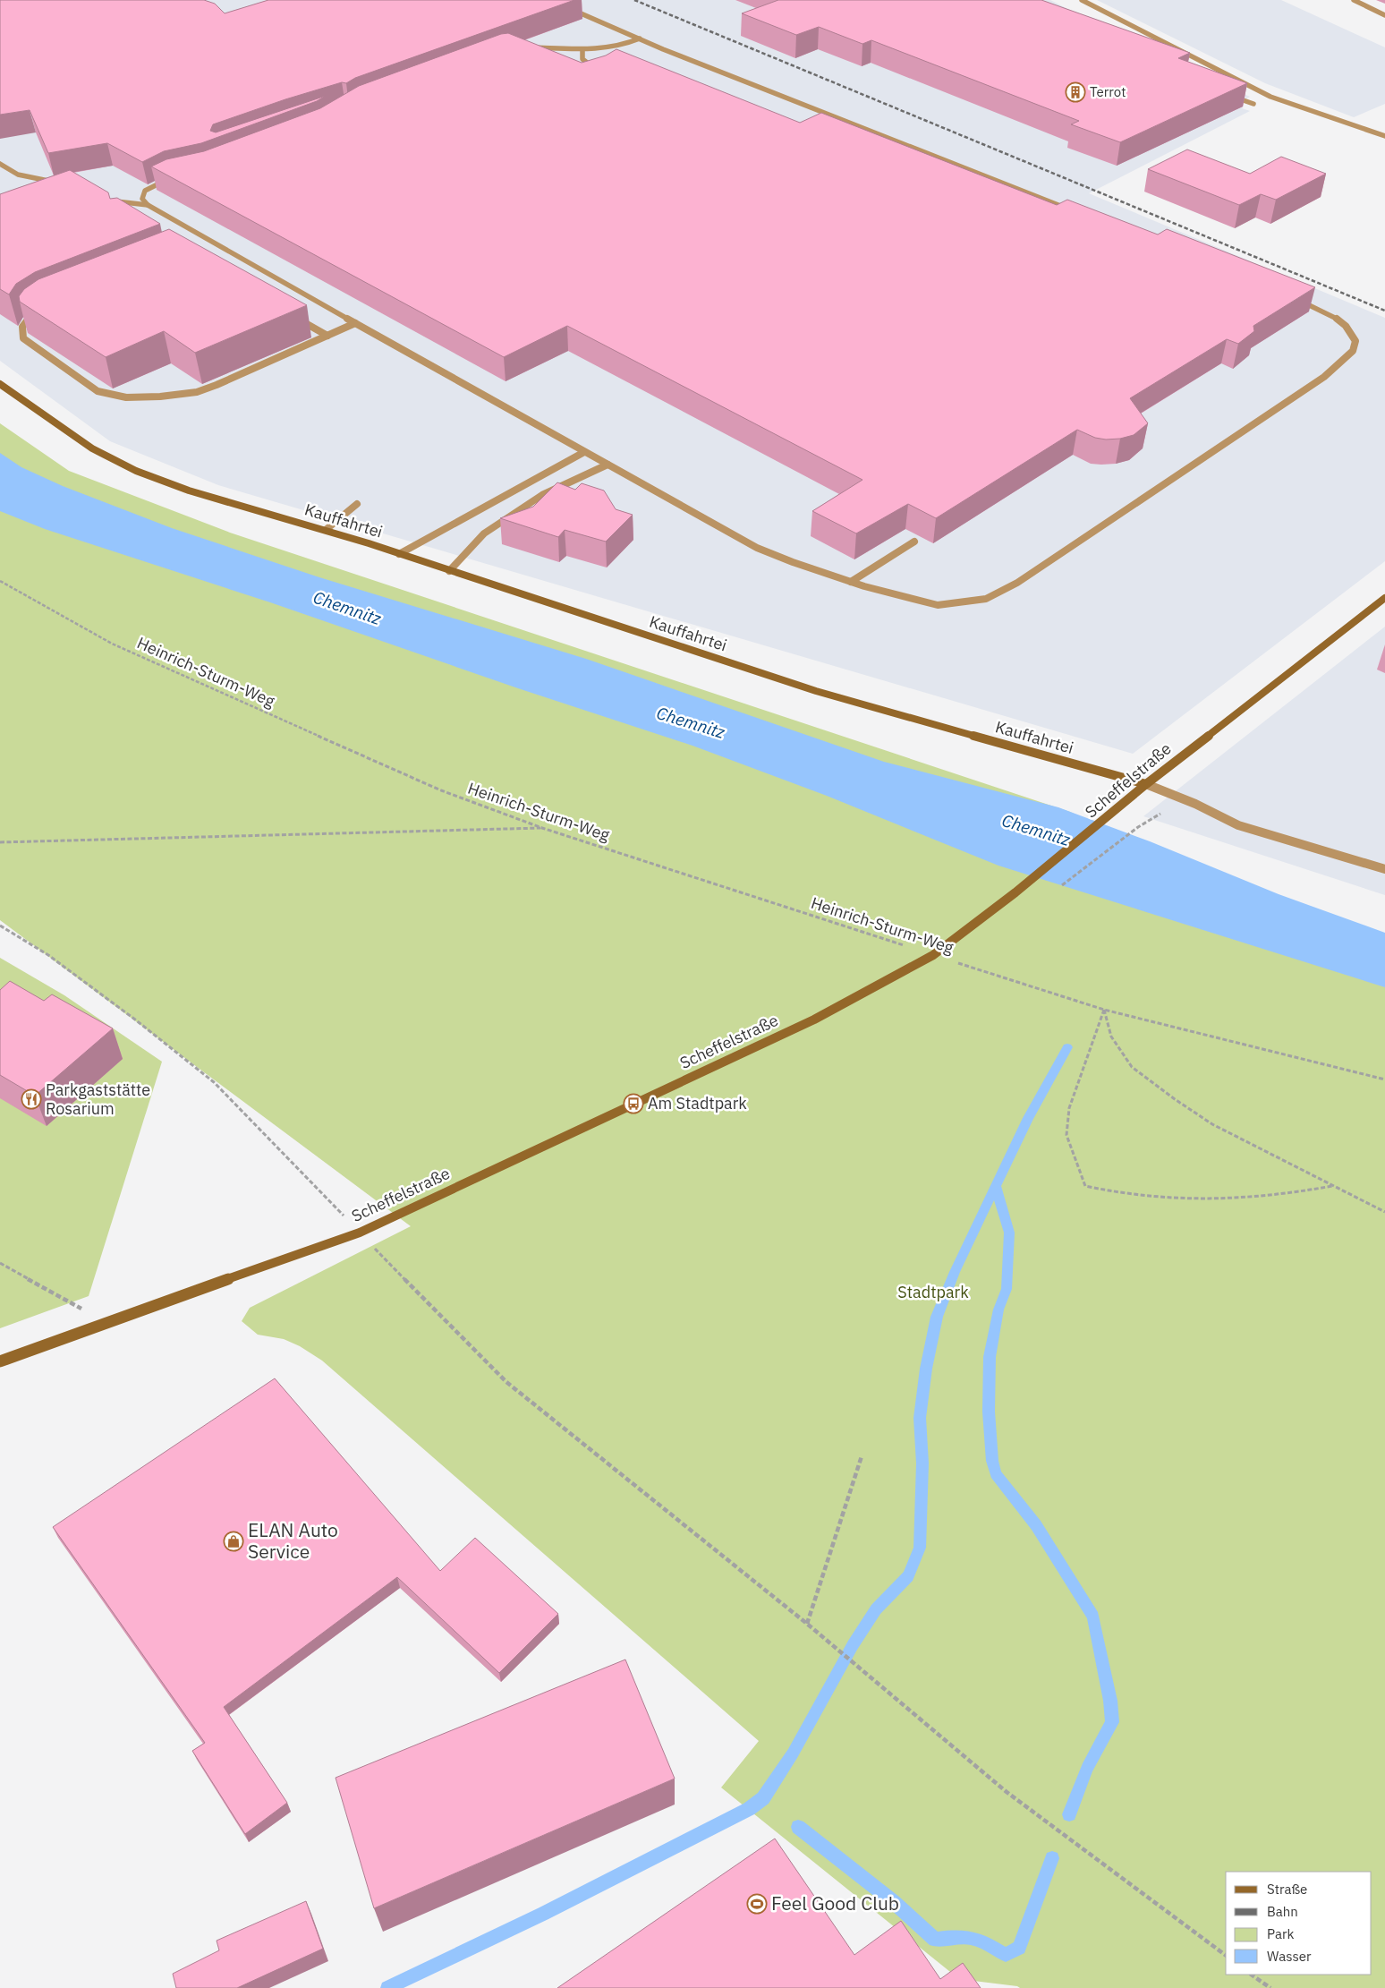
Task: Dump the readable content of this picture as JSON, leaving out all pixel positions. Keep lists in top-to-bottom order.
{
  "streets": {
    "main road": ["Kauffahrtei", "Scheffelstraße"],
    "path": ["Heinrich-Sturm-Weg"]
  },
  "crossings": [
    ["Kauffahrtei", "Scheffelstraße"],
    ["Heinrich-Sturm-Weg", "Scheffelstraße"]
  ],
  "water": ["Chemnitz"],
  "parks": ["Stadtpark"],
  "places": {
    "building": ["Terrot"],
    "restaurant": ["Parkgaststätte Rosarium"],
    "bus stop": ["Am Stadtpark"],
    "shop": ["ELAN Auto Service"],
    "sports": ["Feel Good Club"]
  },
  "legend": [
    "Straße",
    "Bahn",
    "Park",
    "Wasser"
  ]
}
